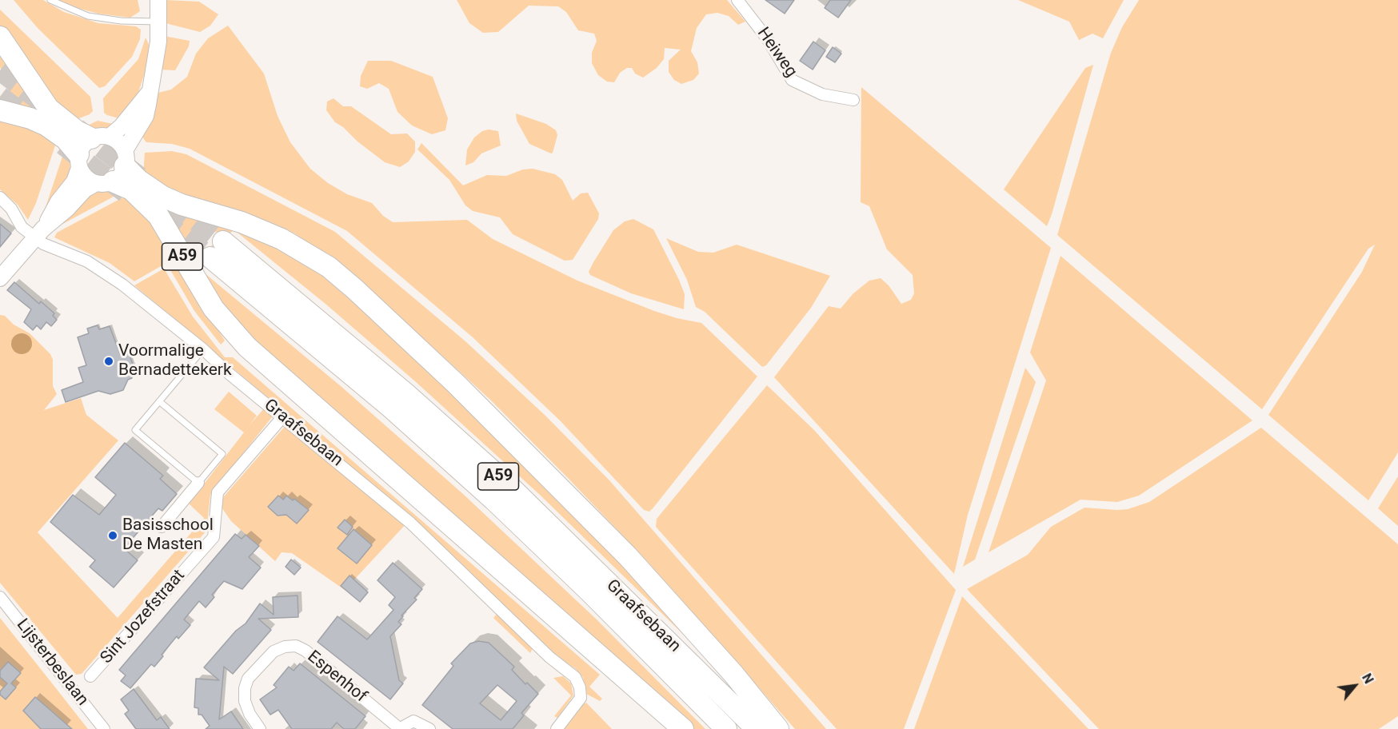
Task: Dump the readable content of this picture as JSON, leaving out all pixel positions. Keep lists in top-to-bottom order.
{
  "streets": {
    "highway": ["A59", "Graafsebaan"],
    "street": [
      "Heiweg",
      "Sint Jozefstraat",
      "Lijsterbeslaan",
      "Espenhof"
    ]
  },
  "crossings": [
    ["Graafsebaan", "Sint Jozefstraat"]
  ],
  "places": ["Voormalige Bernadettekerk", "Basisschool De Masten"],
  "north": "top right"
}
